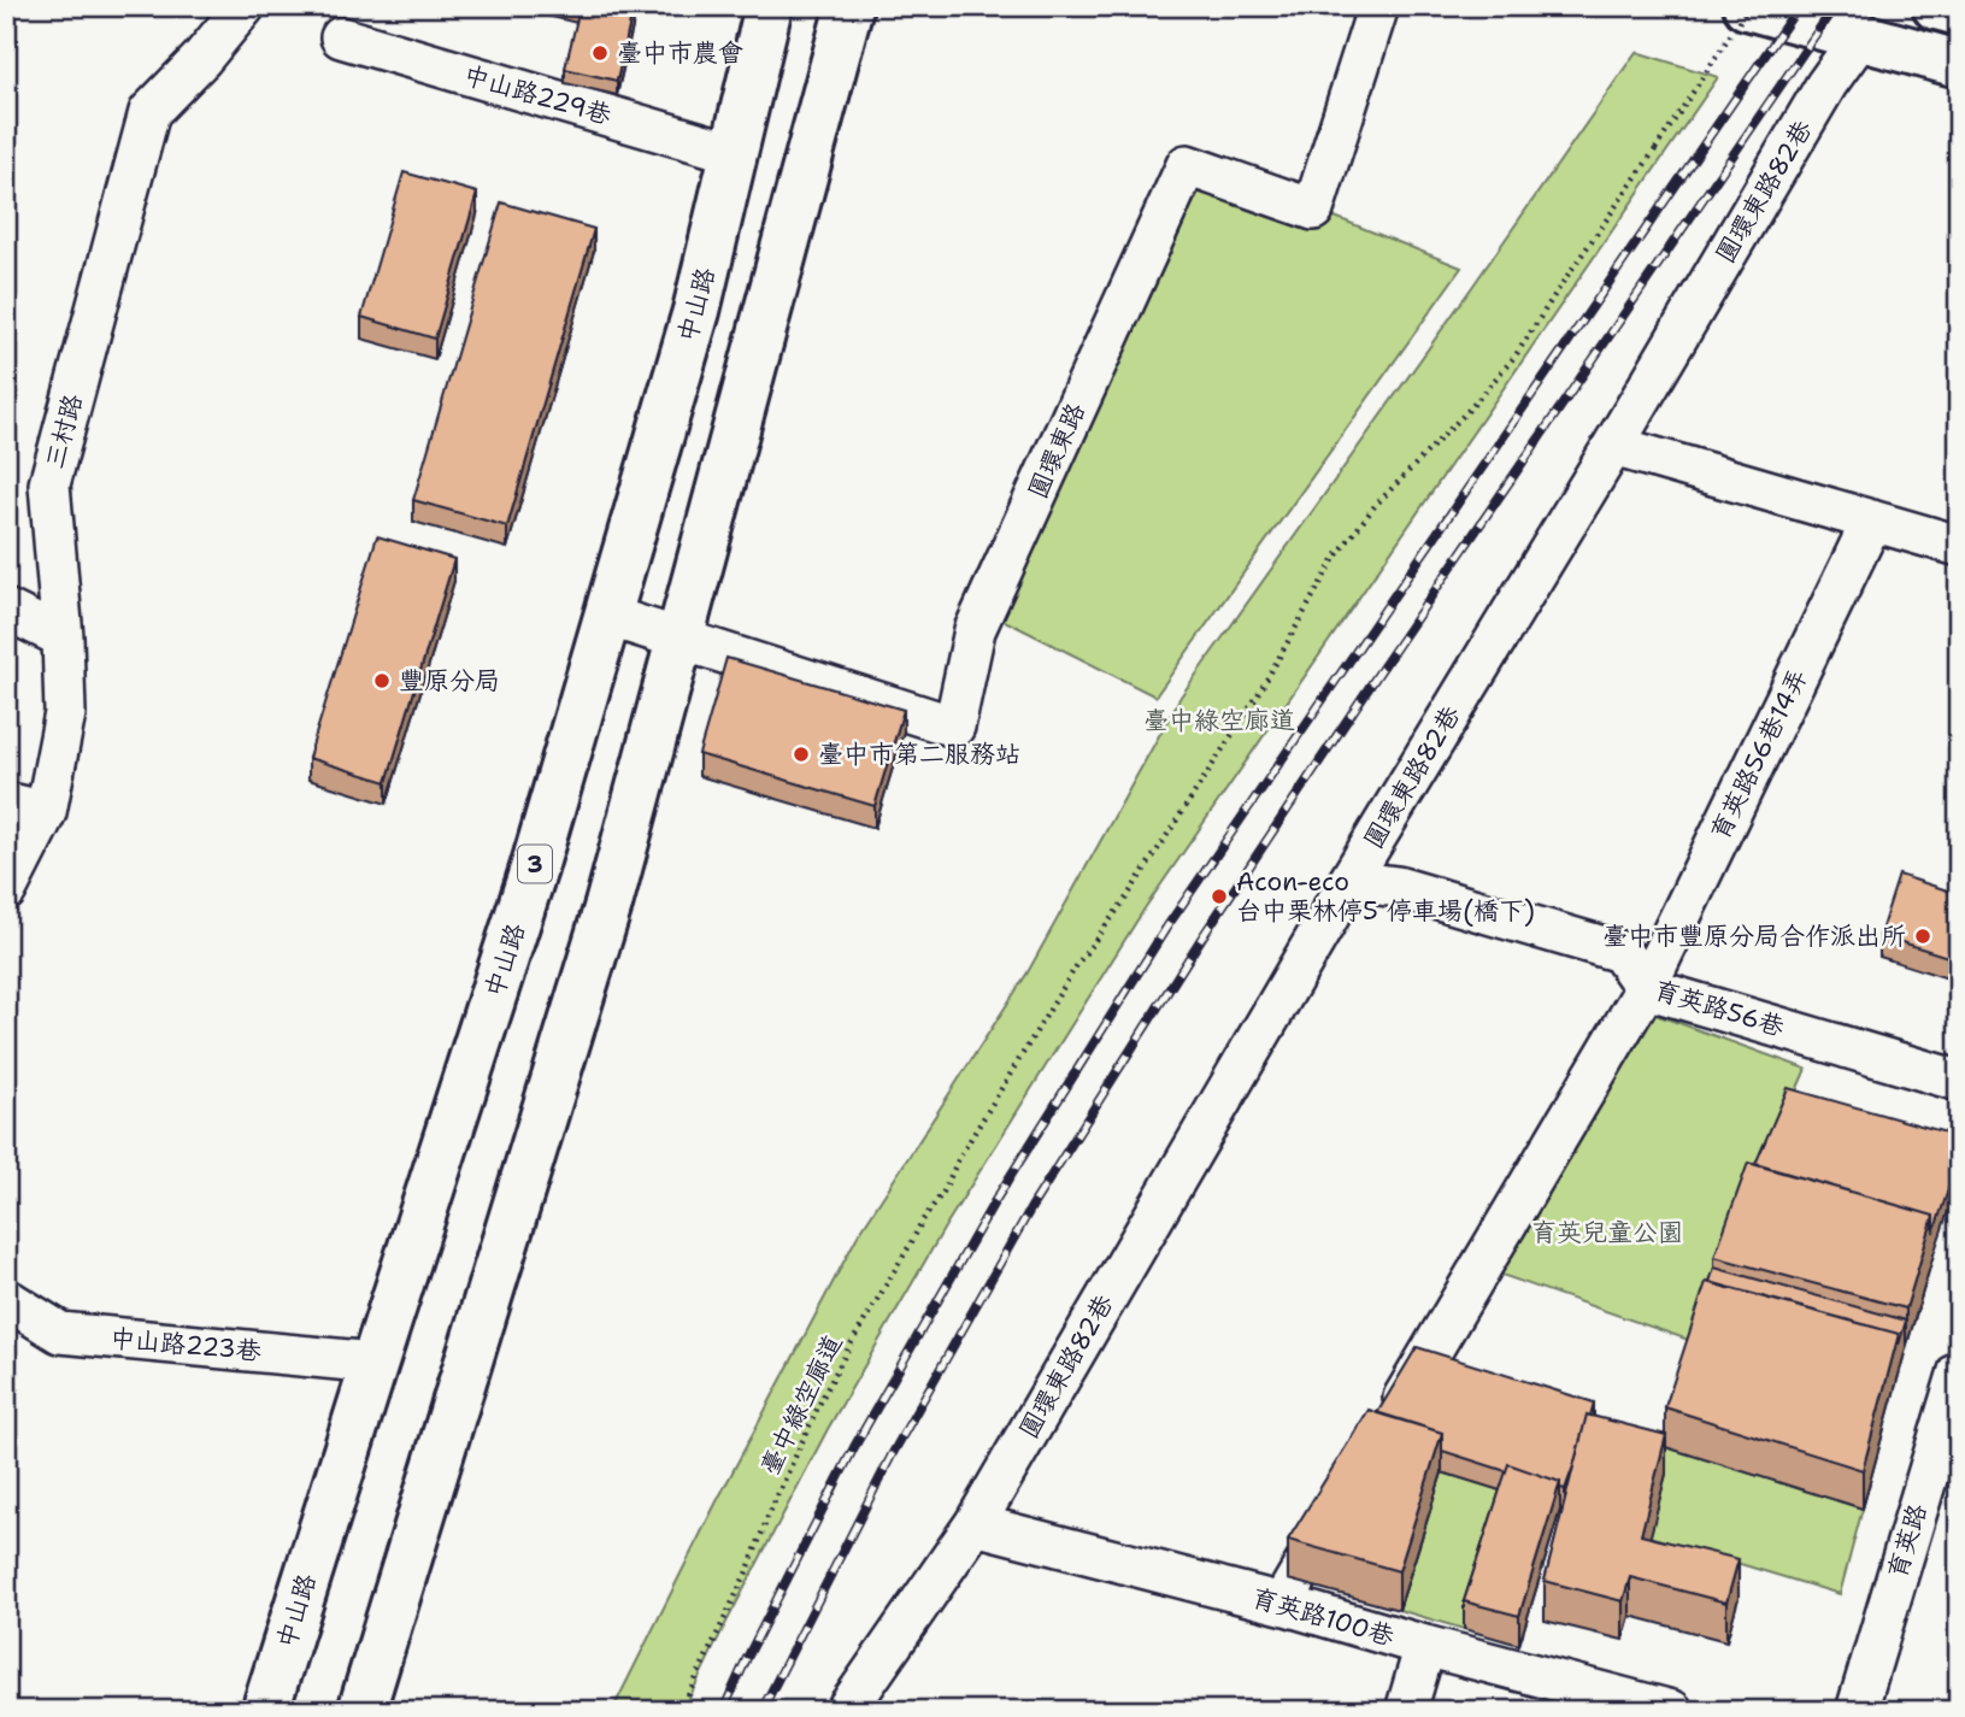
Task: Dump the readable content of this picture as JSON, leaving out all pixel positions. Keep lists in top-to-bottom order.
{
  "streets": {
    "main road": ["中山路", "3"],
    "street": [
      "中山路229巷",
      "圓環東路82巷",
      "三村路",
      "圓環東路",
      "育英路56巷14弄",
      "育英路56巷",
      "中山路223巷",
      "育英路",
      "育英路100巷"
    ],
    "path": ["臺中綠空廊道"]
  },
  "crossings": [
    ["中山路229巷", "中山路"],
    ["圓環東路82巷", "育英路56巷"],
    ["圓環東路82巷", "育英路100巷"],
    ["中山路", "圓環東路"],
    ["中山路", "中山路223巷"],
    ["育英路56巷14弄", "育英路56巷"]
  ],
  "parks": ["臺中綠空廊道", "育英兒童公園"],
  "places": [
    "臺中市農會",
    "豐原分局",
    "臺中市第二服務站",
    "Acon-eco 台中栗林停5 停車場(橋下)",
    "臺中市豐原分局合作派出所"
  ]
}
